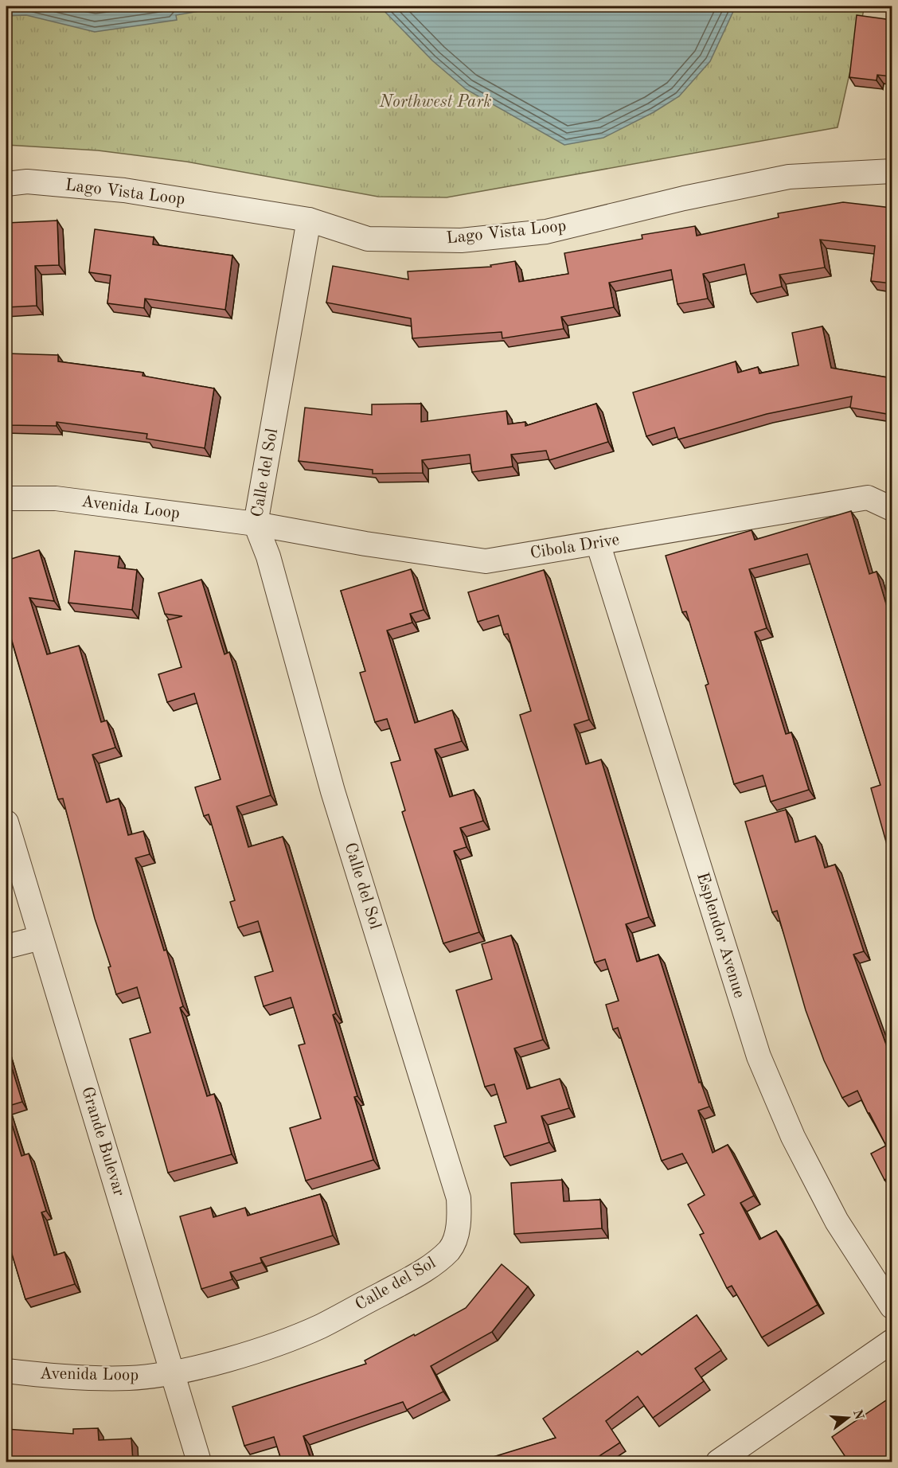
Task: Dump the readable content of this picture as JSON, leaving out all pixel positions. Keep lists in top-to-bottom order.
{
  "streets": {
    "street": [
      "Lago Vista Loop",
      "Calle del Sol",
      "Avenida Loop",
      "Cibola Drive",
      "Esplendor Avenue",
      "Grande Bulevar"
    ]
  },
  "crossings": [
    ["Lago Vista Loop", "Calle del Sol"],
    ["Calle del Sol", "Avenida Loop"],
    ["Calle del Sol", "Cibola Drive"],
    ["Calle del Sol", "Grande Bulevar"],
    ["Avenida Loop", "Cibola Drive"],
    ["Avenida Loop", "Grande Bulevar"],
    ["Cibola Drive", "Esplendor Avenue"]
  ],
  "parks": ["Northwest Park"],
  "north": "right"
}
